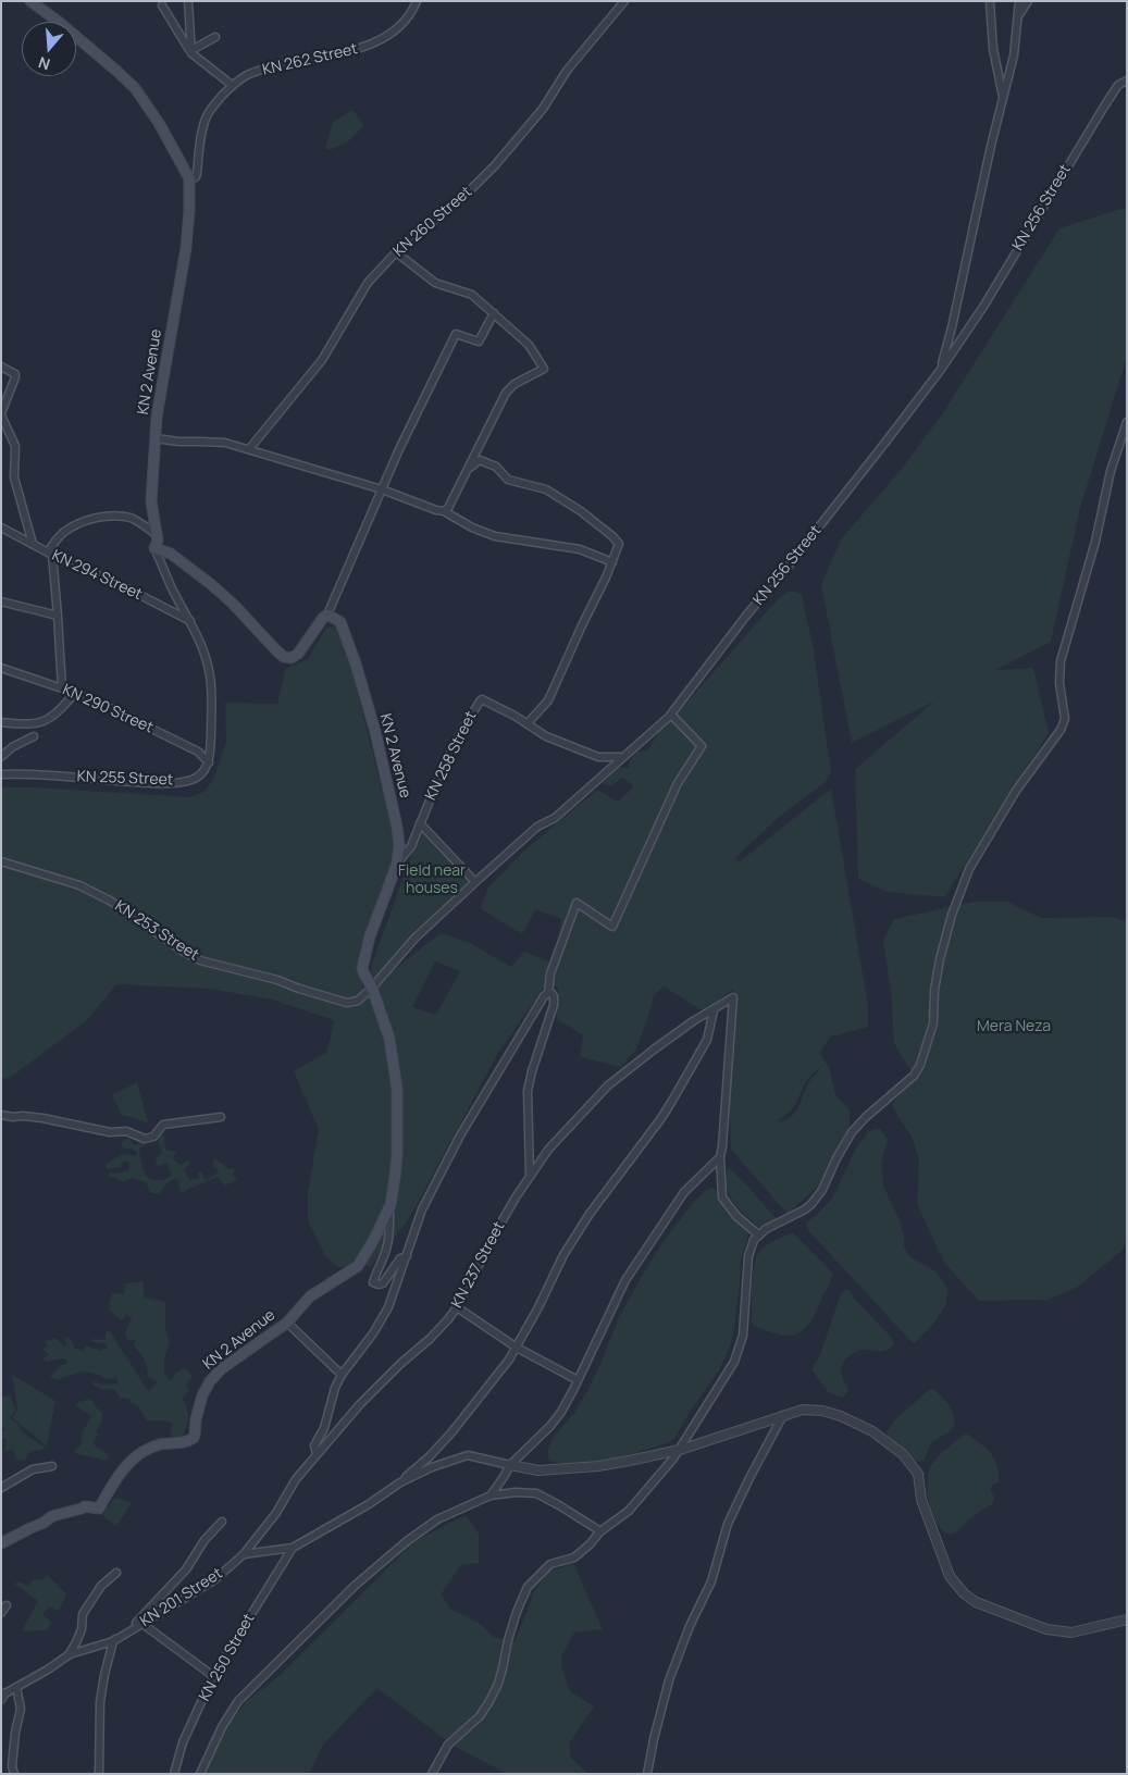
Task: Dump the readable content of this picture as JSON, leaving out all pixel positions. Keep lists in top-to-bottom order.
{
  "streets": {
    "main road": ["KN 2 Avenue"],
    "street": [
      "KN 262 Street",
      "KN 256 Street",
      "KN 260 Street",
      "KN 294 Street",
      "KN 290 Street",
      "KN 258 Street",
      "KN 255 Street",
      "KN 253 Street",
      "KN 237 Street",
      "KN 201 Street",
      "KN 250 Street"
    ]
  },
  "crossings": [
    ["KN 262 Street", "KN 2 Avenue"],
    ["KN 256 Street", "KN 2 Avenue"],
    ["KN 256 Street", "KN 258 Street"],
    ["KN 256 Street", "KN 253 Street"],
    ["KN 2 Avenue", "KN 258 Street"],
    ["KN 2 Avenue", "KN 253 Street"],
    ["KN 290 Street", "KN 255 Street"],
    ["KN 237 Street", "KN 201 Street"]
  ],
  "parks": ["Field near houses", "Mera Neza"],
  "north": "bottom"
}
